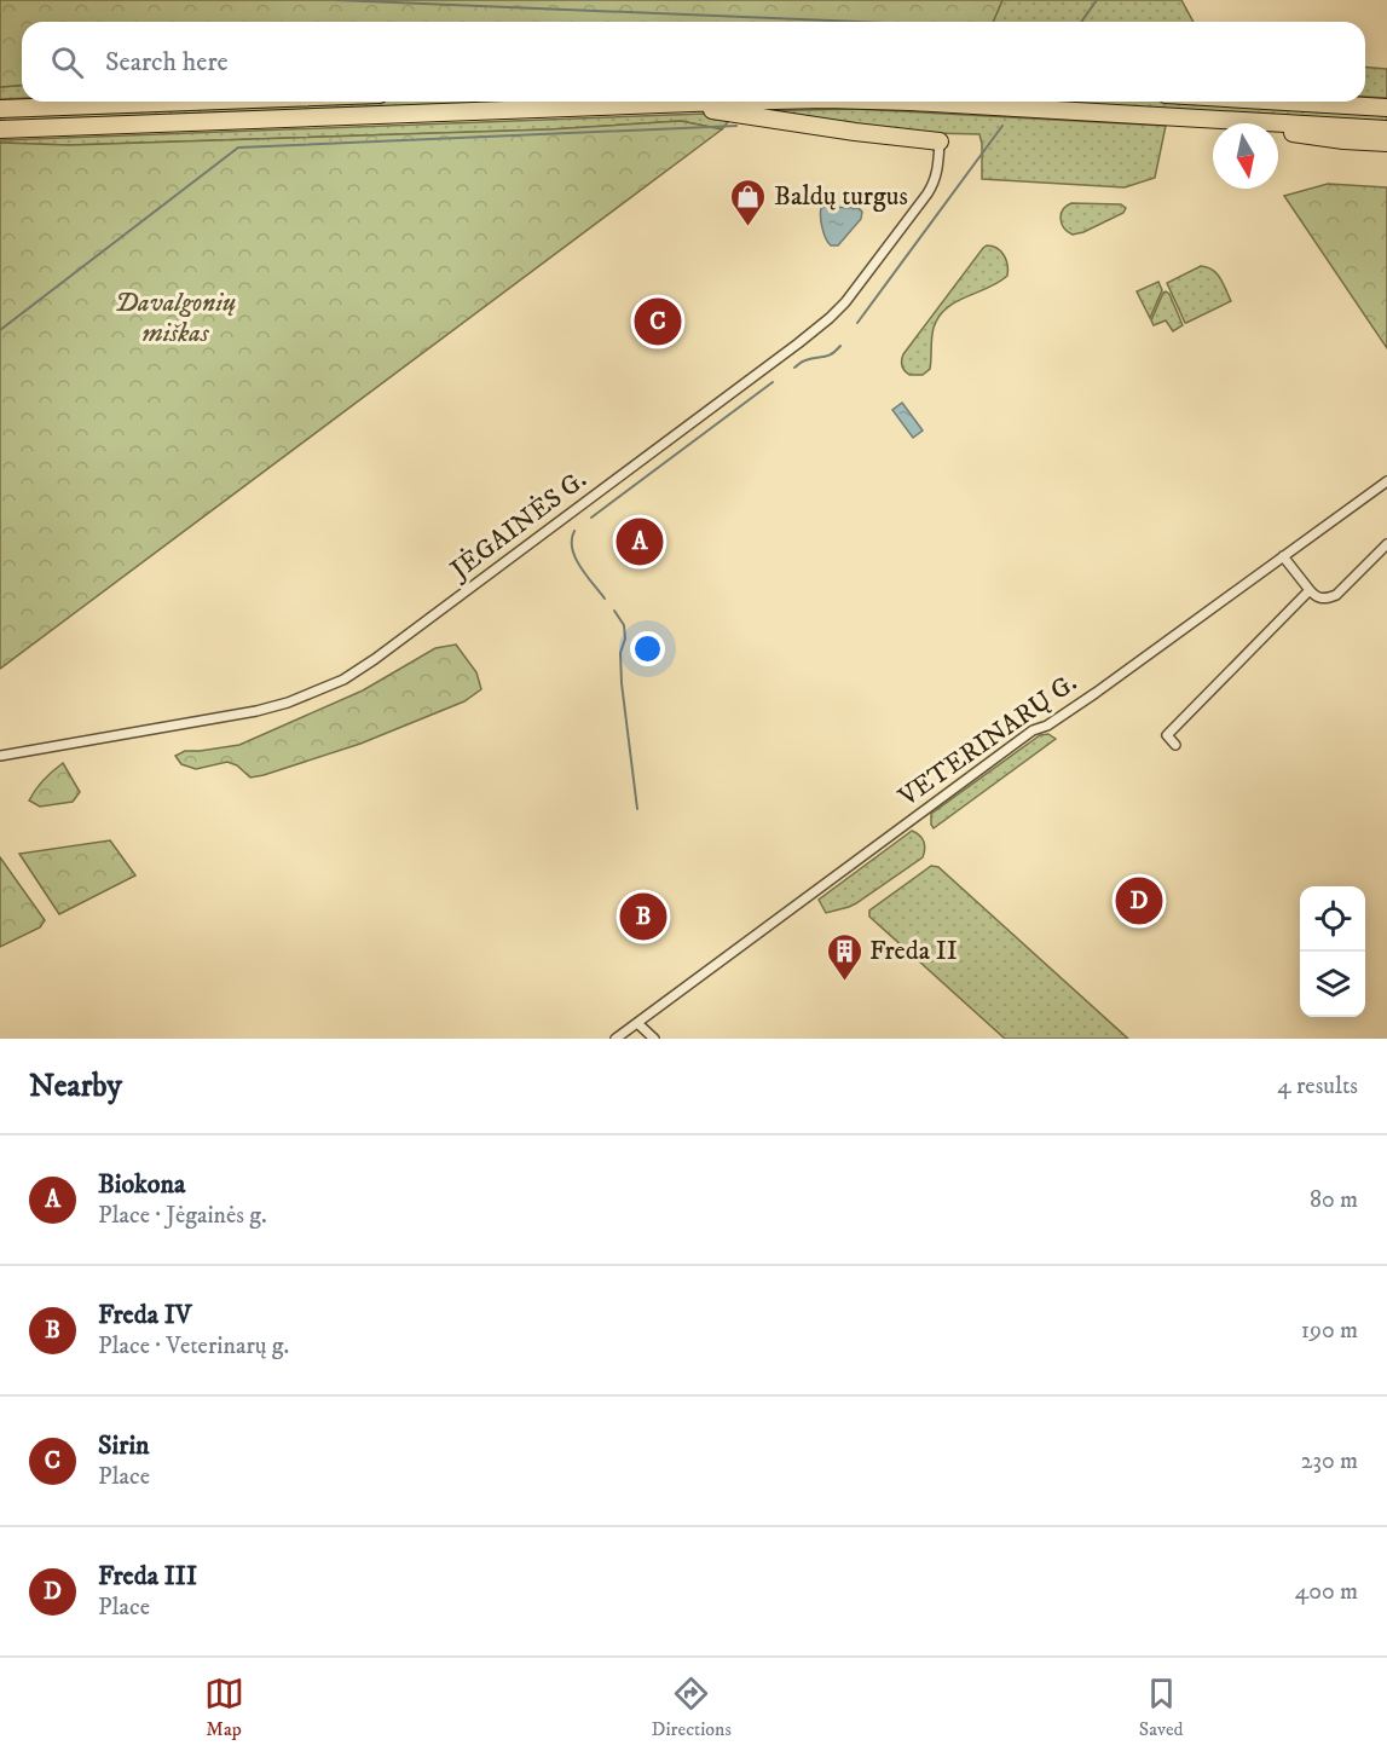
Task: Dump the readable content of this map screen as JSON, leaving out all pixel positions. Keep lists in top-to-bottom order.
{
  "streets": {
    "street": ["JĖGAINĖS G.", "VETERINARŲ G."]
  },
  "parks": ["Davalgonių miškas"],
  "places": {
    "shop": ["Baldų turgus"],
    "building": ["Freda II"]
  },
  "north": "bottom",
  "page": {
    "search": "Search here",
    "pins": [
      "C",
      "A",
      "D",
      "B"
    ],
    "heading": ["Nearby", "4 results"],
    "list": [
      {
        "mark": "A",
        "name": "Biokona",
        "note": "Place · Jėgainės g.",
        "value": "80 m"
      },
      {
        "mark": "B",
        "name": "Freda IV",
        "note": "Place · Veterinarų g.",
        "value": "190 m"
      },
      {
        "mark": "C",
        "name": "Sirin",
        "note": "Place",
        "value": "230 m"
      },
      {
        "mark": "D",
        "name": "Freda III",
        "note": "Place",
        "value": "400 m"
      }
    ],
    "nav": ["Map", "Directions", "Saved"]
  }
}
